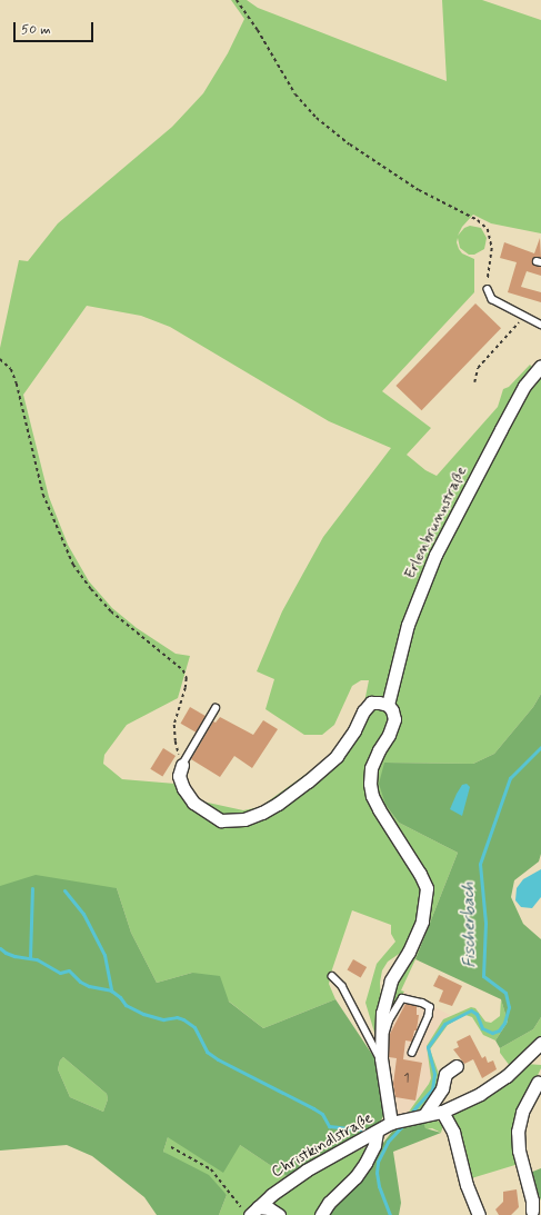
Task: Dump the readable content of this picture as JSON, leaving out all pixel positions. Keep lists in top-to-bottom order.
{
  "streets": {
    "street": ["Erlenbrunnstraße", "Christkindlstraße"]
  },
  "crossings": [
    ["Erlenbrunnstraße", "Christkindlstraße"]
  ],
  "water": ["Fischerbach"],
  "house_numbers": ["1"],
  "scale_bar": "50 m"
}
